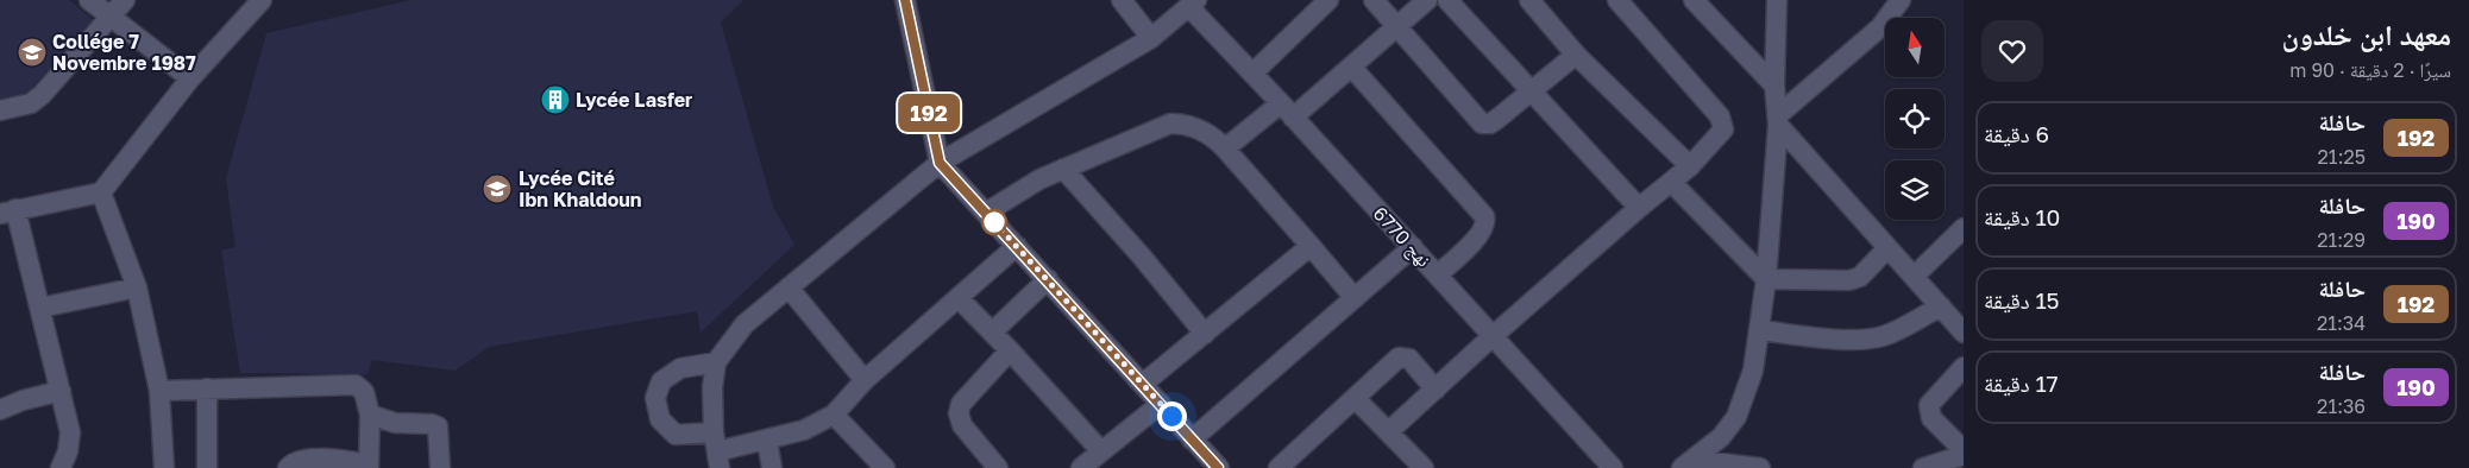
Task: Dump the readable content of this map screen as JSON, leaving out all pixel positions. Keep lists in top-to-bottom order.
{
  "streets": {
    "street": ["نهج 6770"]
  },
  "places": {
    "school or university": ["Collége 7 Novembre 1987", "Lycée Cité Ibn Khaldoun"],
    "building": ["Lycée Lasfer"]
  },
  "lines": ["bus line 192"],
  "north": "top",
  "page": {
    "heading": ["معهد ابن خلدون", "سيرًا · 2 دقيقة · 90 m"],
    "on_map": "192",
    "list": [
      {
        "mark": "192",
        "name": "حافلة",
        "note": "21:25",
        "value": "6 دقيقة"
      },
      {
        "mark": "190",
        "name": "حافلة",
        "note": "21:29",
        "value": "10 دقيقة"
      },
      {
        "mark": "192",
        "name": "حافلة",
        "note": "21:34",
        "value": "15 دقيقة"
      },
      {
        "mark": "190",
        "name": "حافلة",
        "note": "21:36",
        "value": "17 دقيقة"
      }
    ]
  }
}
